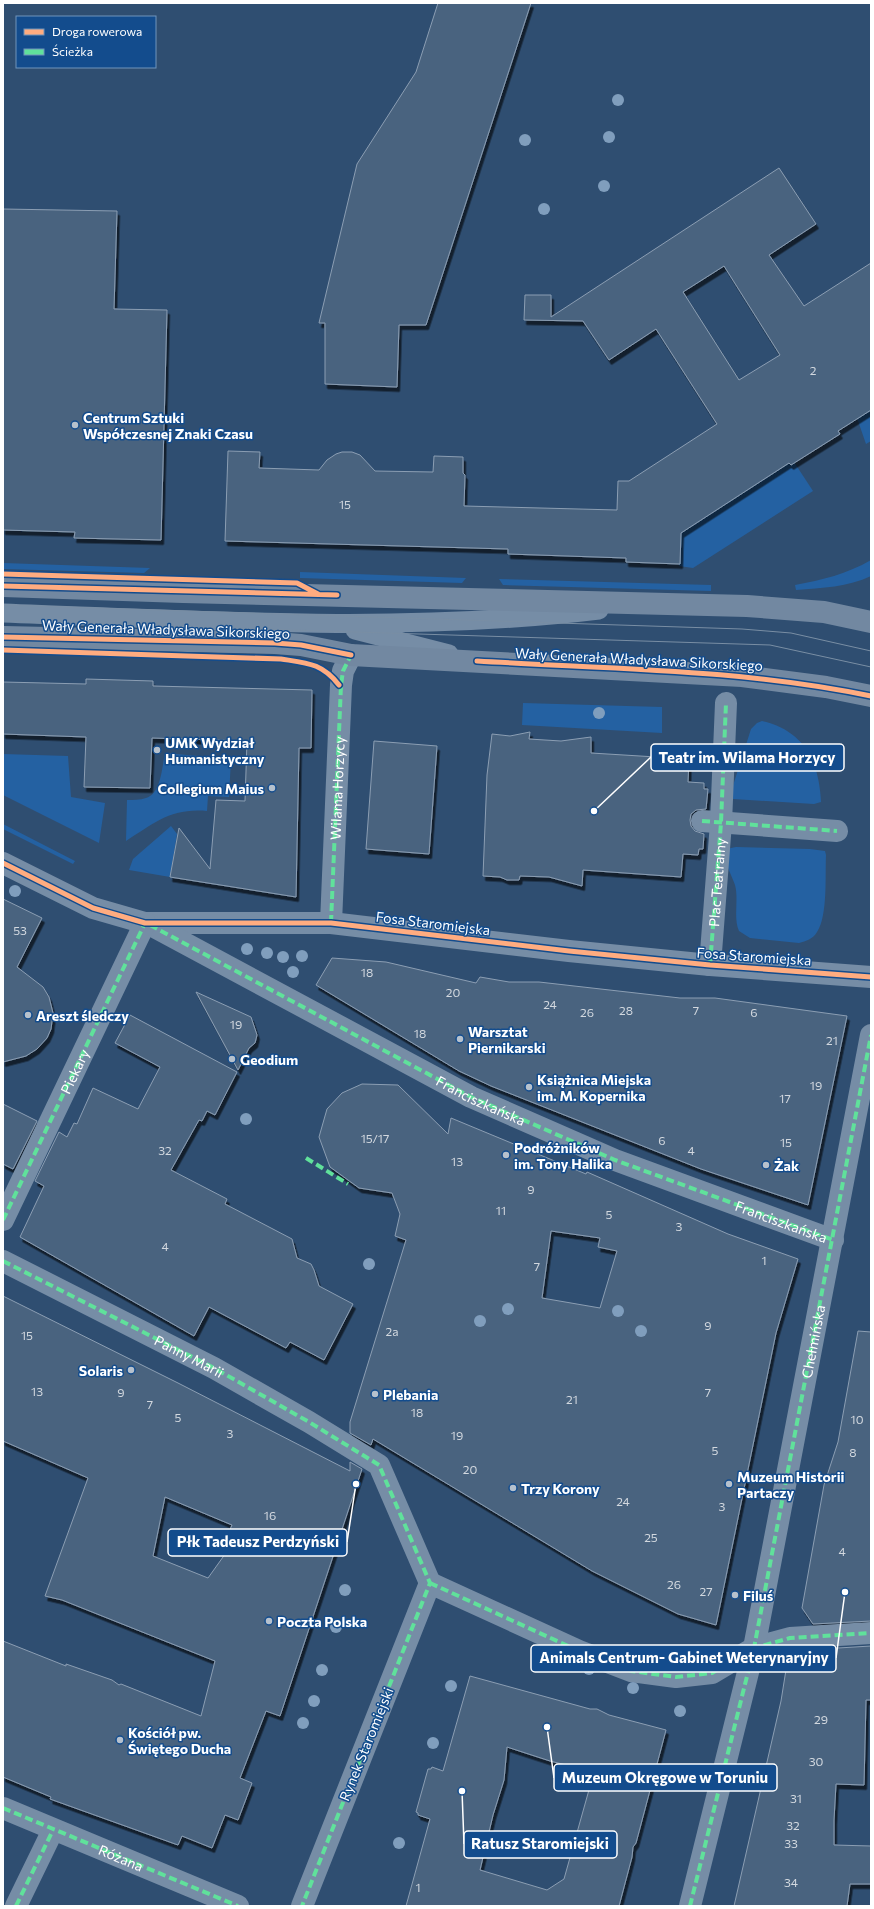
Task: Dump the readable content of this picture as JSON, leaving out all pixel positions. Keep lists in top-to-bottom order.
{
  "streets": {
    "street": [
      "Wały Generała Władysława Sikorskiego",
      "Wilama Horzycy",
      "Plac Teatralny",
      "Fosa Staromiejska",
      "Piekary",
      "Franciszkańska",
      "Chełmińska",
      "Panny Marii",
      "Rynek Staromiejski",
      "Różana"
    ]
  },
  "crossings": [
    ["Wały Generała Władysława Sikorskiego", "Wilama Horzycy"],
    ["Wilama Horzycy", "Fosa Staromiejska"],
    ["Plac Teatralny", "Fosa Staromiejska"],
    ["Fosa Staromiejska", "Piekary"],
    ["Fosa Staromiejska", "Franciszkańska"],
    ["Piekary", "Franciszkańska"],
    ["Franciszkańska", "Chełmińska"],
    ["Panny Marii", "Rynek Staromiejski"]
  ],
  "places": [
    "Centrum Sztuki Współczesnej Znaki Czasu",
    "UMK Wydział Humanistyczny",
    "Collegium Maius",
    "Teatr im. Wilama Horzycy",
    "Areszt śledczy",
    "Warsztat Piernikarski",
    "Geodium",
    "Książnica Miejska im. M. Kopernika",
    "Podróżników im. Tony Halika",
    "Żak",
    "Solaris",
    "Plebania",
    "Płk Tadeusz Perdzyński",
    "Muzeum Historii Partaczy",
    "Trzy Korony",
    "Animals Centrum- Gabinet Weterynaryjny",
    "Filuś",
    "Poczta Polska",
    "Muzeum Okręgowe w Toruniu",
    "Kościół pw. Świętego Ducha",
    "Ratusz Staromiejski"
  ],
  "house_numbers": [
    "2",
    "15",
    "53",
    "18",
    "20",
    "24",
    "28",
    "7",
    "26",
    "6",
    "19",
    "18",
    "21",
    "19",
    "17",
    "15/17",
    "6",
    "15",
    "32",
    "4",
    "13",
    "9",
    "11",
    "5",
    "3",
    "4",
    "1",
    "7",
    "9",
    "2a",
    "15",
    "13",
    "9",
    "7",
    "21",
    "7",
    "18",
    "5",
    "10",
    "3",
    "19",
    "5",
    "8",
    "20",
    "24",
    "3",
    "16",
    "25",
    "4",
    "26",
    "27",
    "29",
    "30",
    "31",
    "32",
    "33",
    "34",
    "1"
  ],
  "legend": ["Droga rowerowa", "Ścieżka"]
}
